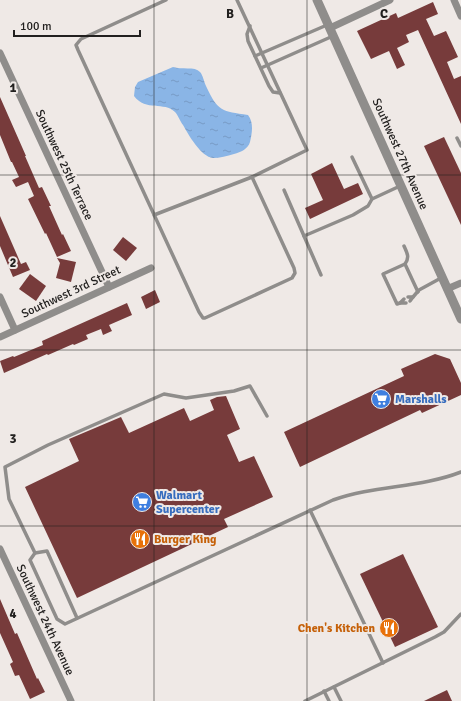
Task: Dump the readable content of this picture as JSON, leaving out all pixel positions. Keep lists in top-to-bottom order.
{
  "streets": {
    "street": [
      "Southwest 27th Avenue",
      "Southwest 25th Terrace",
      "Southwest 3rd Street",
      "Southwest 24th Avenue"
    ]
  },
  "crossings": [
    ["Southwest 25th Terrace", "Southwest 3rd Street"]
  ],
  "places": {
    "supermarket": ["Marshalls", "Walmart Supercenter"],
    "restaurant": ["Burger King", "Chen's Kitchen"]
  },
  "scale_bar": "100 m",
  "grid": {
    "columns": ["B", "C"],
    "rows": [
      "1",
      "2",
      "3",
      "4"
    ]
  }
}
